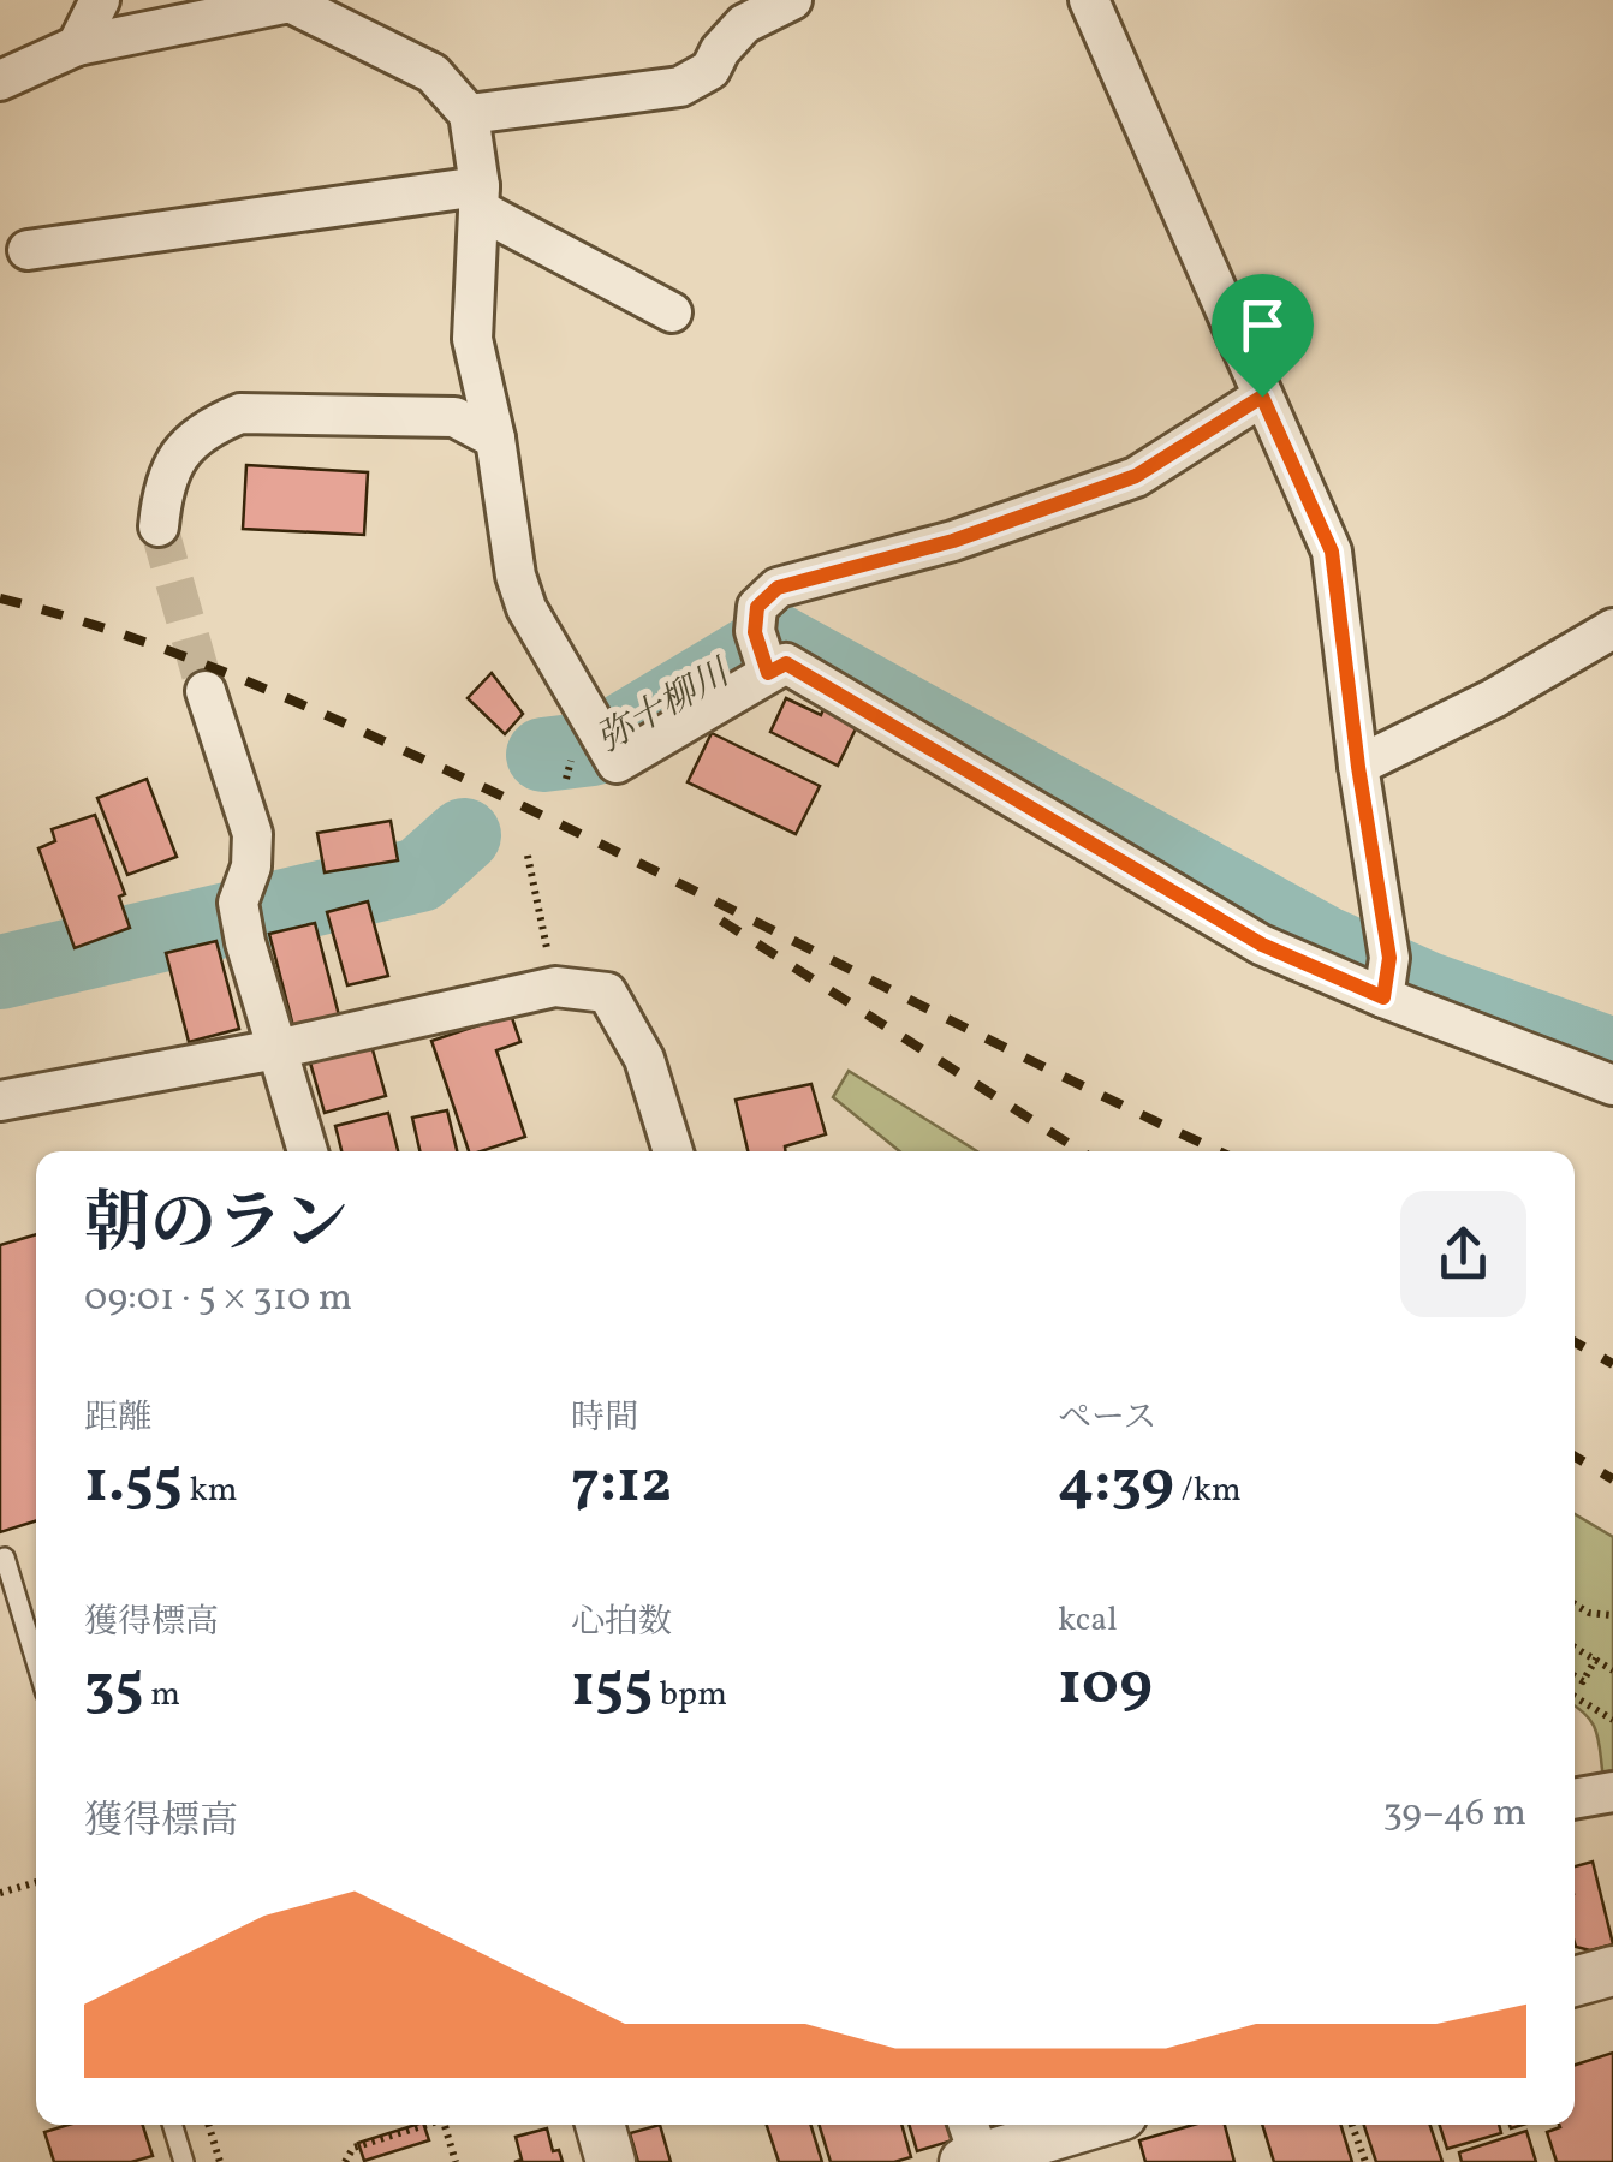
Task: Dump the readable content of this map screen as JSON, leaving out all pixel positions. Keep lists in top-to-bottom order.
{
  "water": ["弥十柳川"],
  "page": {
    "heading": ["朝のラン", "09:01 · 5 × 310 m"],
    "stats": [
      ["距離", "1.55 km"],
      ["時間", "7:12"],
      ["ペース", "4:39 /km"],
      ["獲得標高", "35 m"],
      ["心拍数", "155 bpm"],
      ["kcal", "109"]
    ],
    "chart": ["獲得標高", "39–46 m"]
  }
}
